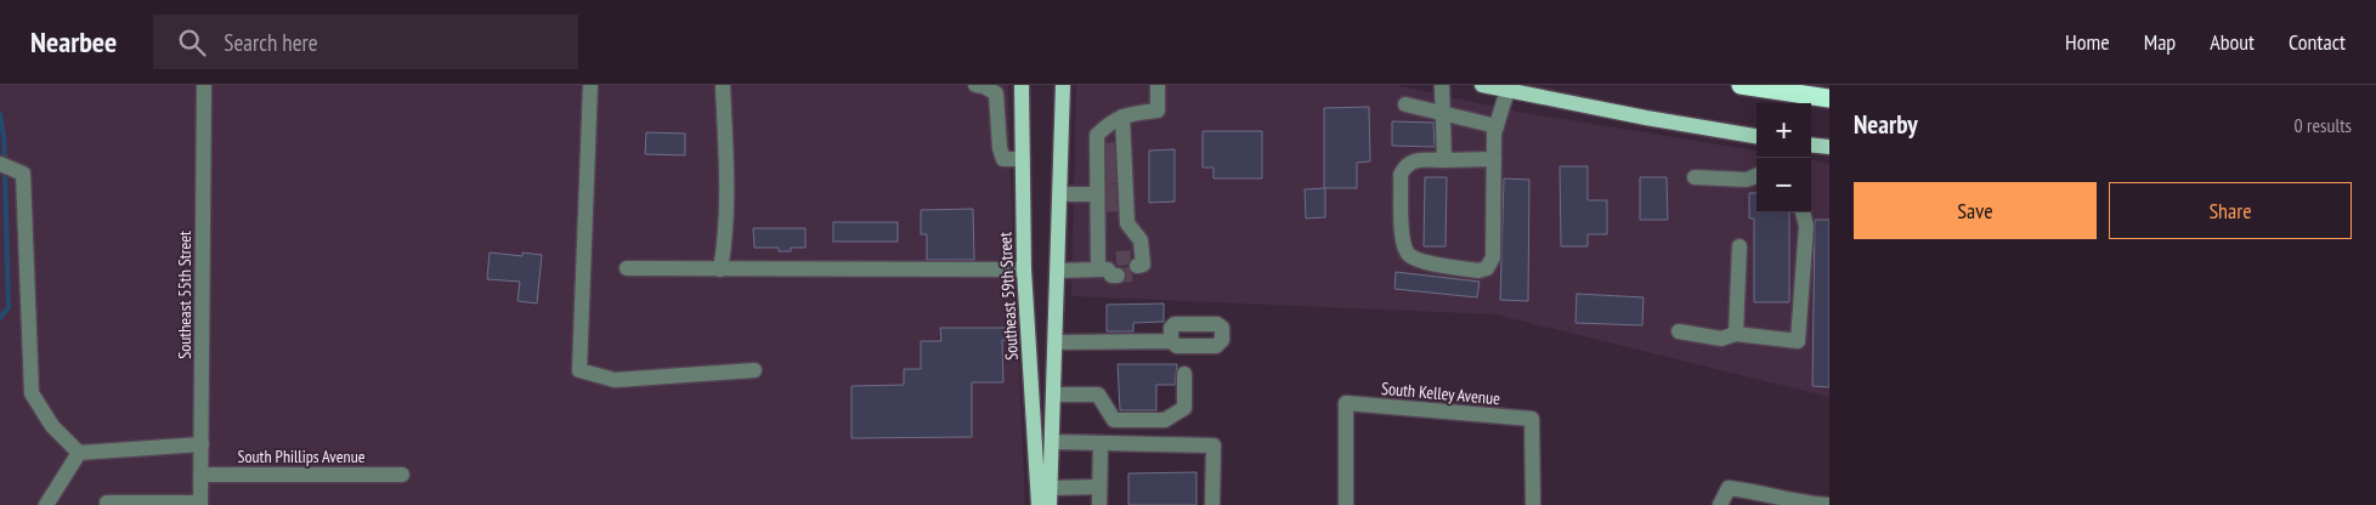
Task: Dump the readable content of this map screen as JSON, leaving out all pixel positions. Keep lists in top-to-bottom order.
{
  "streets": {
    "main road": ["Southeast 59th Street"],
    "street": ["Southeast 55th Street", "South Kelley Avenue", "South Phillips Avenue"]
  },
  "crossings": [
    ["Southeast 55th Street", "South Phillips Avenue"]
  ],
  "page": {
    "header": "Nearbee",
    "search": "Search here",
    "nav": [
      "Home",
      "Map",
      "About",
      "Contact"
    ],
    "heading": ["Nearby", "0 results"],
    "map_buttons": ["+", "−"],
    "buttons": ["Save", "Share"]
  }
}
